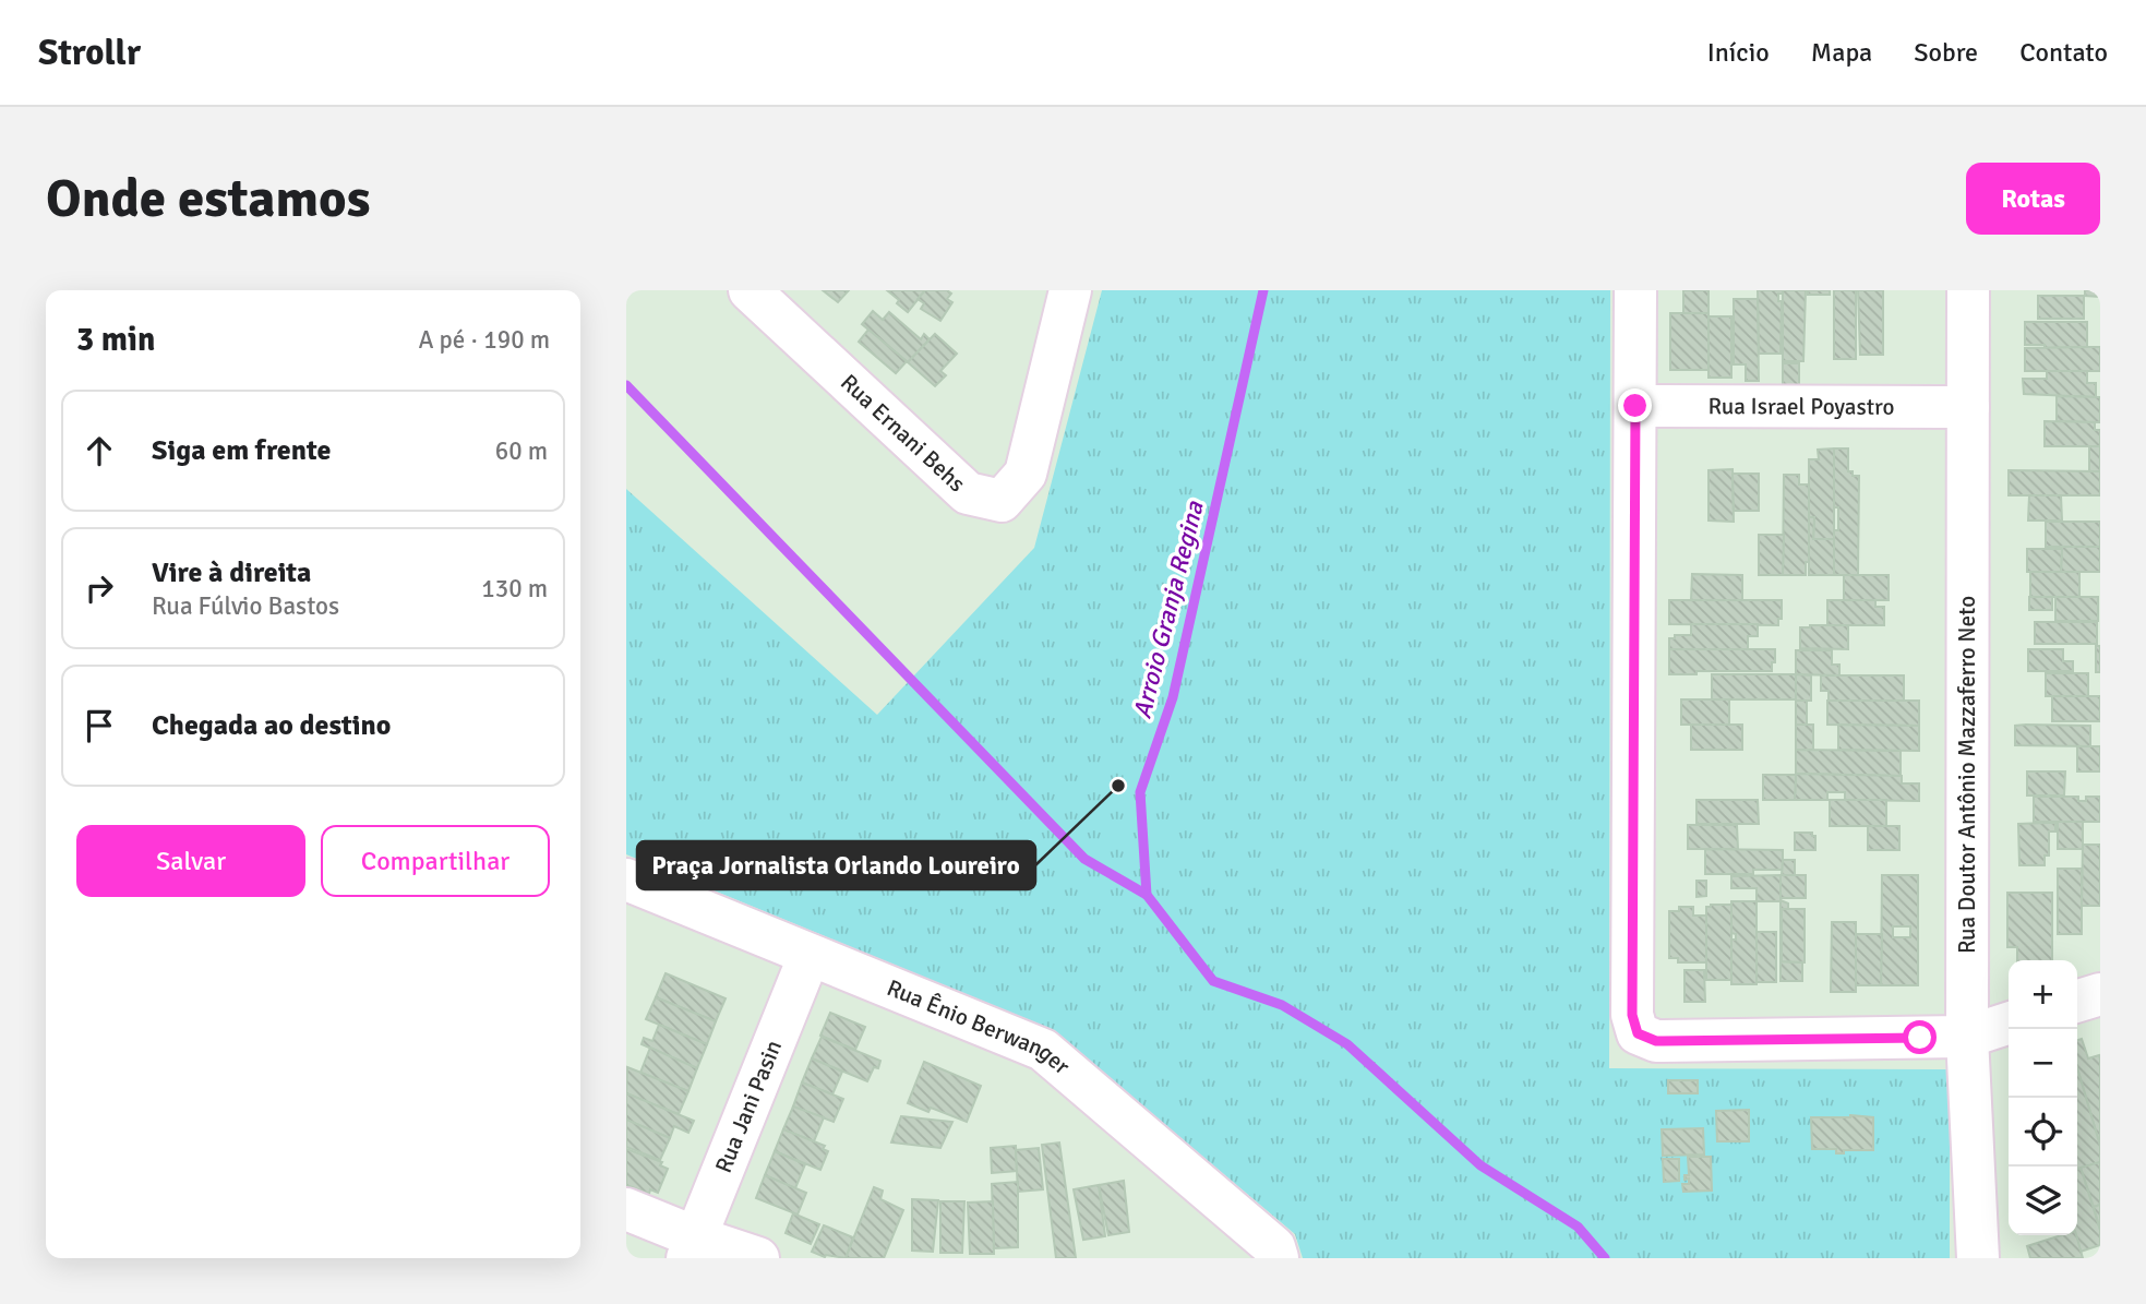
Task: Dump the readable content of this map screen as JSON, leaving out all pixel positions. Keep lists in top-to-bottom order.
{
  "streets": {
    "street": [
      "Rua Israel Poyastro",
      "Rua Ernani Behs",
      "Rua Doutor Antônio Mazzaferro Neto",
      "Rua Ênio Berwanger",
      "Rua Jani Pasin"
    ]
  },
  "crossings": [
    ["Rua Israel Poyastro", "Rua Doutor Antônio Mazzaferro Neto"],
    ["Rua Ênio Berwanger", "Rua Jani Pasin"]
  ],
  "water": ["Arroio Granja Regina"],
  "places": ["Praça Jornalista Orlando Loureiro"],
  "page": {
    "header": "Strollr",
    "nav": [
      "Início",
      "Mapa",
      "Sobre",
      "Contato"
    ],
    "buttons": [
      "Rotas",
      ["Salvar", "Compartilhar"]
    ],
    "title": "Onde estamos",
    "heading": ["3 min", "A pé · 190 m"],
    "list": [
      ["Siga em frente", "60 m"],
      ["Vire à direita", "Rua Fúlvio Bastos", "130 m"],
      "Chegada ao destino"
    ],
    "map_buttons": ["+", "−"]
  }
}
